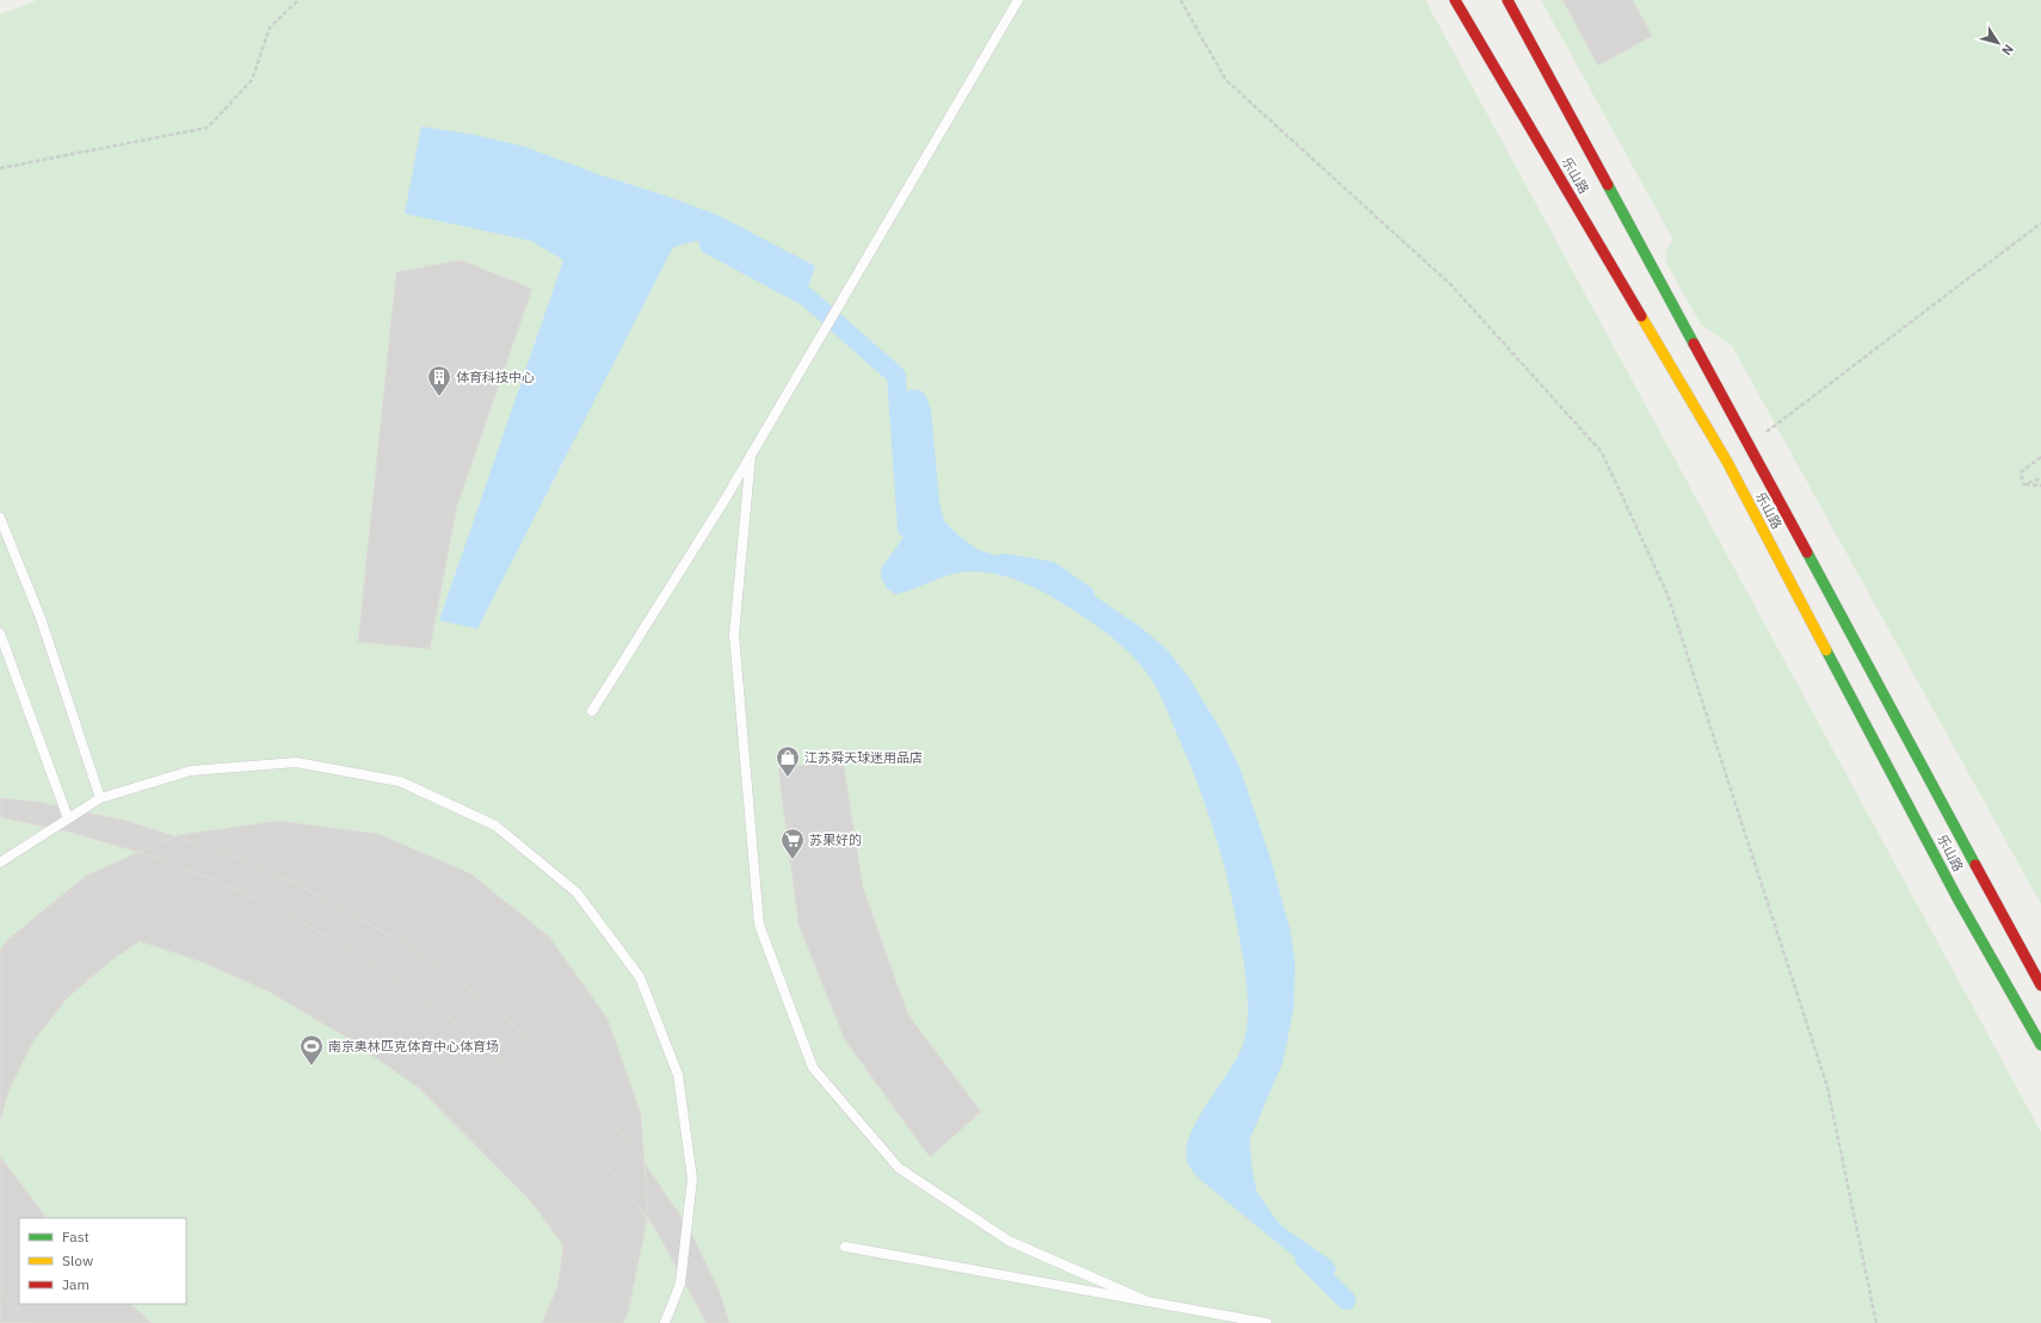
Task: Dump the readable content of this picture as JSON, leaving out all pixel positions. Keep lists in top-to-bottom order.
{
  "streets": {
    "street": ["乐山路"]
  },
  "places": {
    "building": ["体育科技中心"],
    "shop": ["江苏舜天球迷用品店"],
    "supermarket": ["苏果好的"],
    "sports": ["南京奥林匹克体育中心体育场"]
  },
  "legend": ["Fast", "Slow", "Jam"],
  "north": "bottom right"
}
